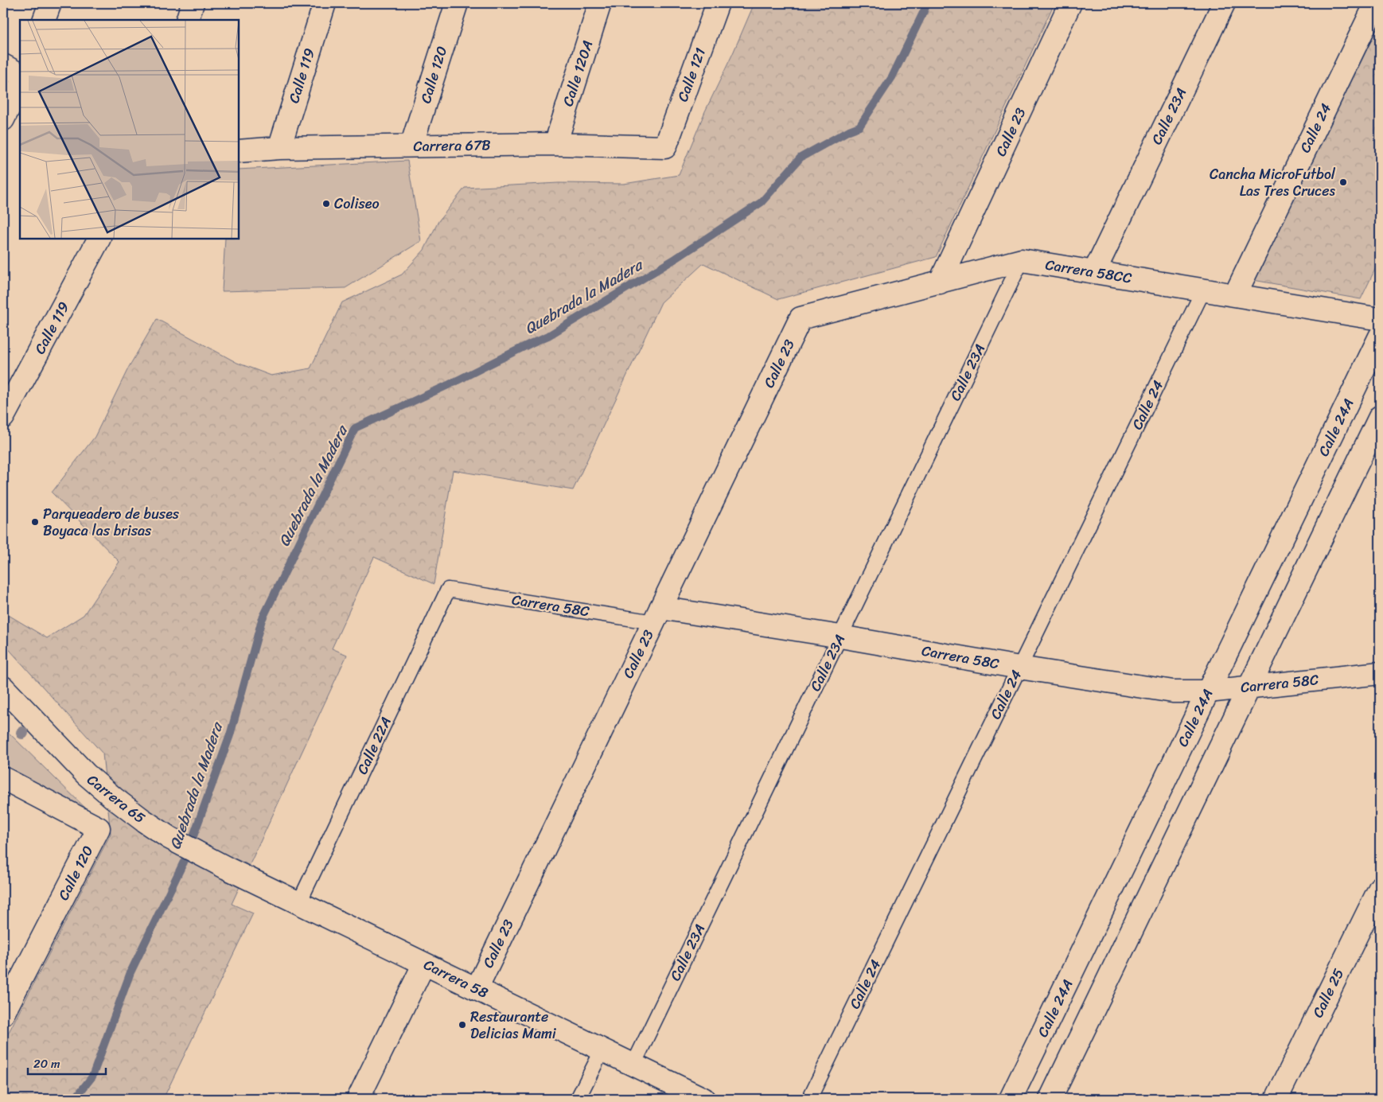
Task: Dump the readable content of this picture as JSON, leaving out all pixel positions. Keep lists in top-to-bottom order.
{
  "streets": {
    "street": [
      "Calle 120A",
      "Calle 120",
      "Calle 121",
      "Calle 119",
      "Calle 23A",
      "Calle 24",
      "Calle 23",
      "Carrera 67B",
      "Carrera 58CC",
      "Calle 24A",
      "Carrera 58C",
      "Carrera 65",
      "Carrera 58",
      "Calle 25"
    ],
    "lane": ["Calle 22A"]
  },
  "crossings": [
    ["Calle 120A", "Carrera 67B"],
    ["Calle 120", "Carrera 67B"],
    ["Calle 121", "Carrera 67B"],
    ["Calle 119", "Carrera 67B"],
    ["Calle 23A", "Carrera 58CC"],
    ["Calle 23A", "Carrera 58C"],
    ["Calle 23A", "Carrera 58"],
    ["Calle 24", "Carrera 58CC"],
    ["Calle 24", "Carrera 58C"],
    ["Calle 23", "Carrera 58CC"],
    ["Calle 23", "Carrera 58C"],
    ["Calle 23", "Carrera 58"],
    ["Calle 24A", "Carrera 58C"],
    ["Carrera 58C", "Calle 22A"],
    ["Calle 22A", "Carrera 58"],
    ["Carrera 65", "Carrera 58"]
  ],
  "water": ["Quebrada la Madera"],
  "places": [
    "Cancha MicroFutbol Las Tres Cruces",
    "Coliseo",
    "Parqueadero de buses Boyaca las brisas",
    "Restaurante Delicias Mami"
  ],
  "scale_bar": "20 m"
}
